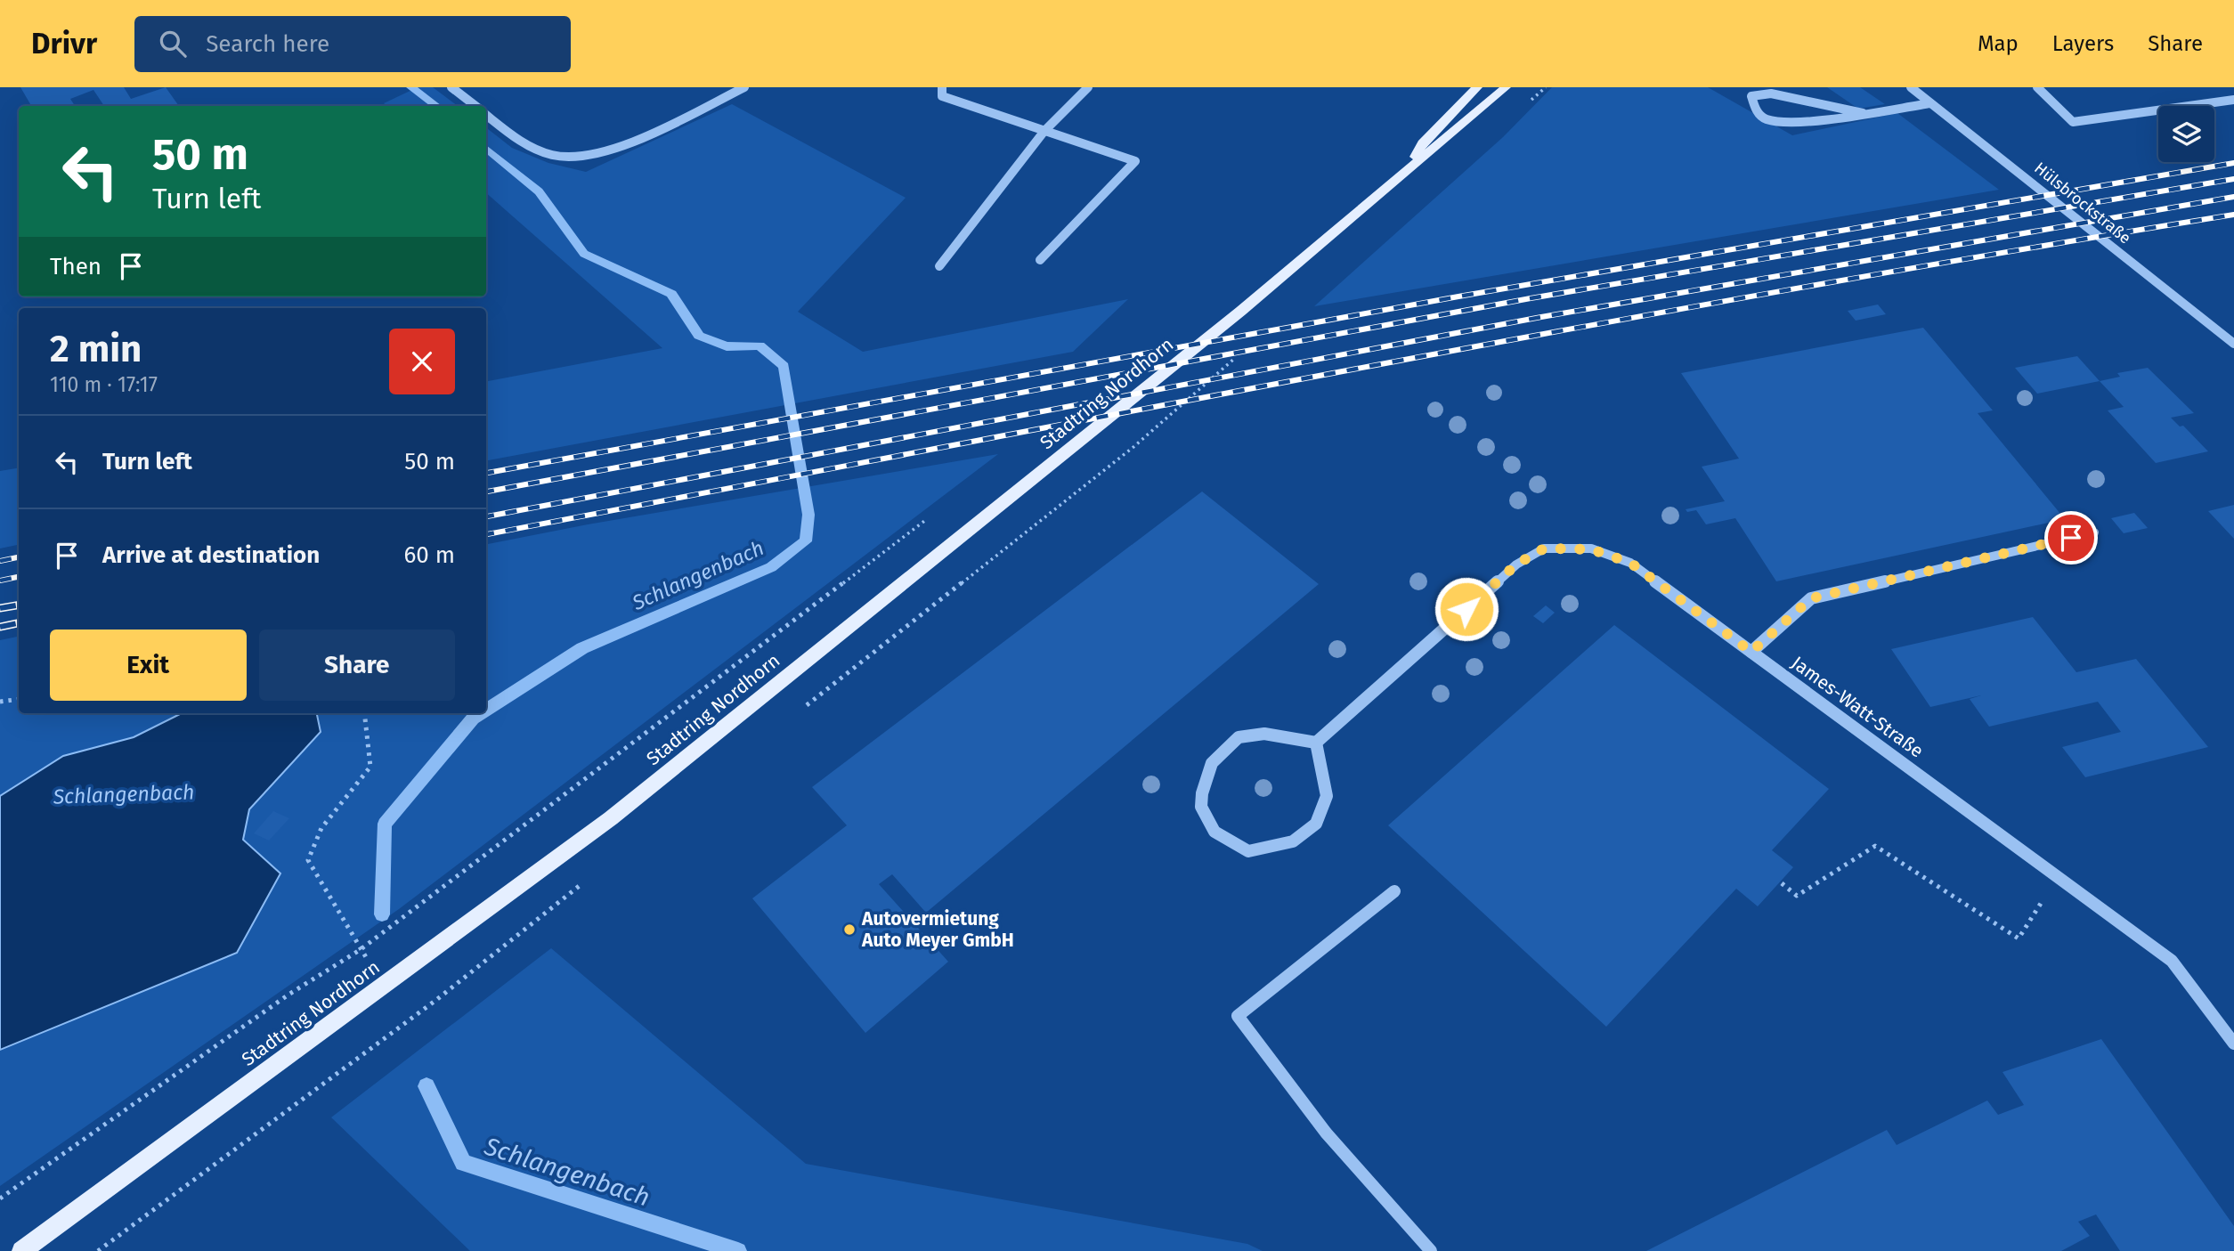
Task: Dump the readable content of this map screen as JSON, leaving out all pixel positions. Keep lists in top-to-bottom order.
{
  "streets": {
    "main road": ["Stadtring Nordhorn"],
    "street": ["Hülsbrockstraße", "James-Watt-Straße"]
  },
  "water": ["Schlangenbach"],
  "places": ["Autovermietung Auto Meyer GmbH"],
  "page": {
    "header": "Drivr",
    "search": "Search here",
    "nav": ["Map", "Layers", "Share"],
    "turn": ["50 m", "Turn left"],
    "then": "Then",
    "heading": ["2 min", "110 m · 17:17"],
    "list": [
      {
        "name": "Turn left",
        "value": "50 m"
      },
      {
        "name": "Arrive at destination",
        "value": "60 m"
      }
    ],
    "buttons": ["Exit", "Share"]
  }
}
